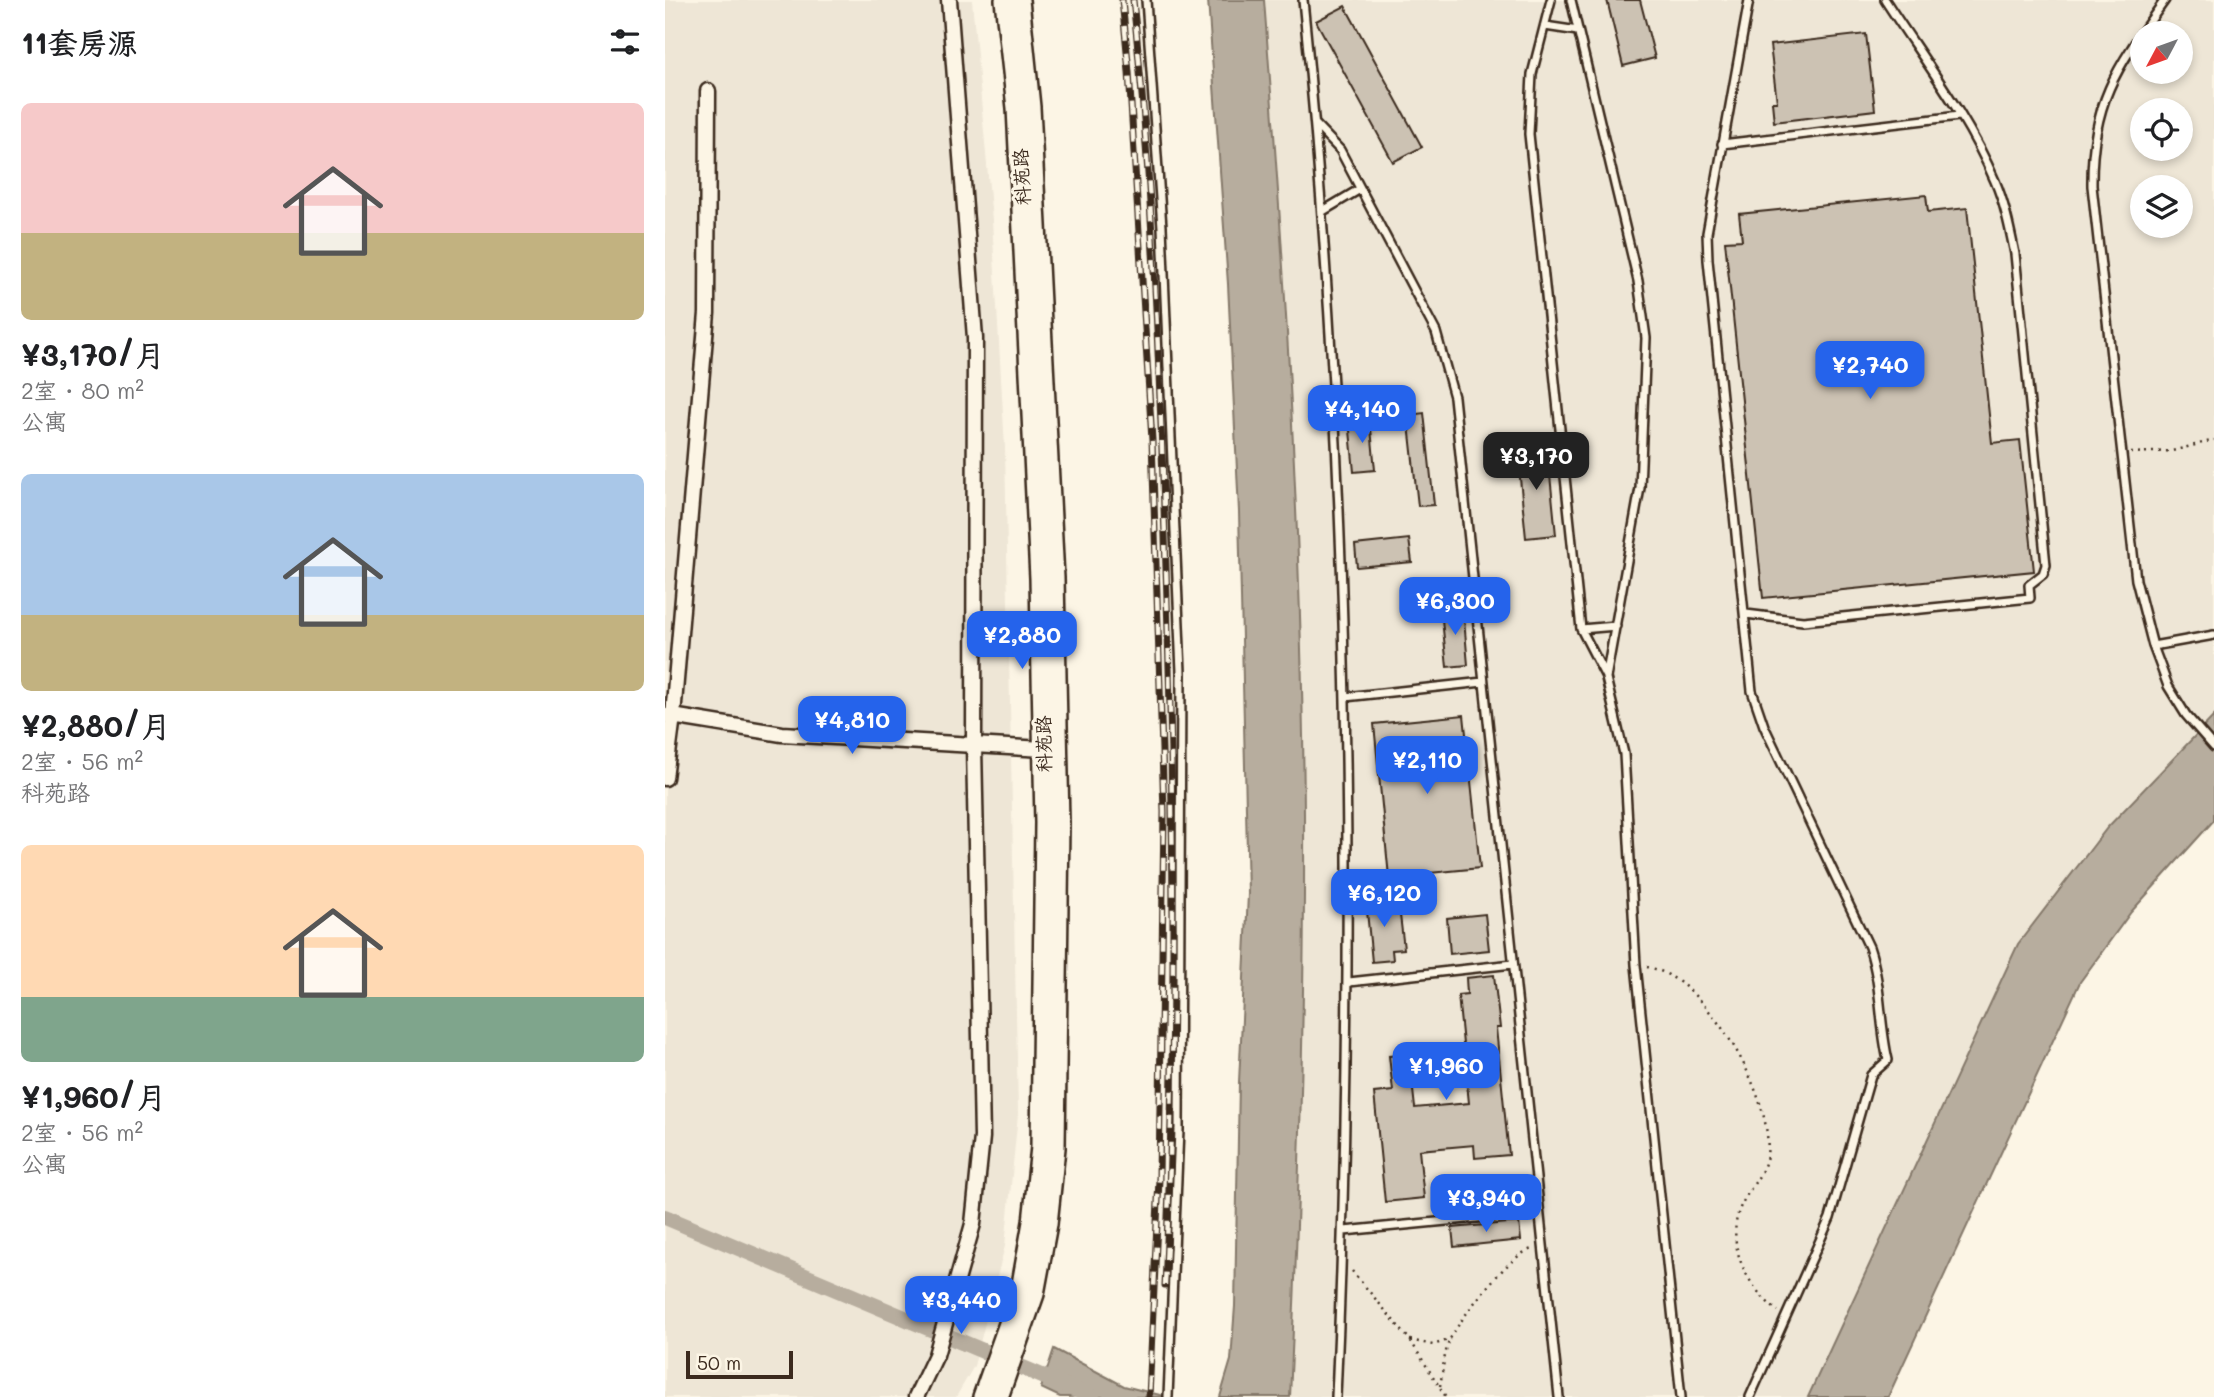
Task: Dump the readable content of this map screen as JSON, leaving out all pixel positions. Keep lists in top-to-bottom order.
{
  "streets": {
    "street": ["科苑路"]
  },
  "scale_bar": "50 m",
  "north": "bottom left",
  "page": {
    "heading": "11套房源",
    "list": [
      {
        "name": "¥3,170/月",
        "note": "2室 · 80 m² · 公寓"
      },
      {
        "name": "¥2,880/月",
        "note": "2室 · 56 m² · 科苑路"
      },
      {
        "name": "¥1,960/月",
        "note": "2室 · 56 m² · 公寓"
      }
    ],
    "price": [
      "¥2,740",
      "¥4,140",
      "¥3,170",
      "¥6,300",
      "¥2,880",
      "¥4,810",
      "¥2,110",
      "¥6,120",
      "¥1,960",
      "¥3,940",
      "¥3,440"
    ],
    "scale": "50 m"
  }
}
